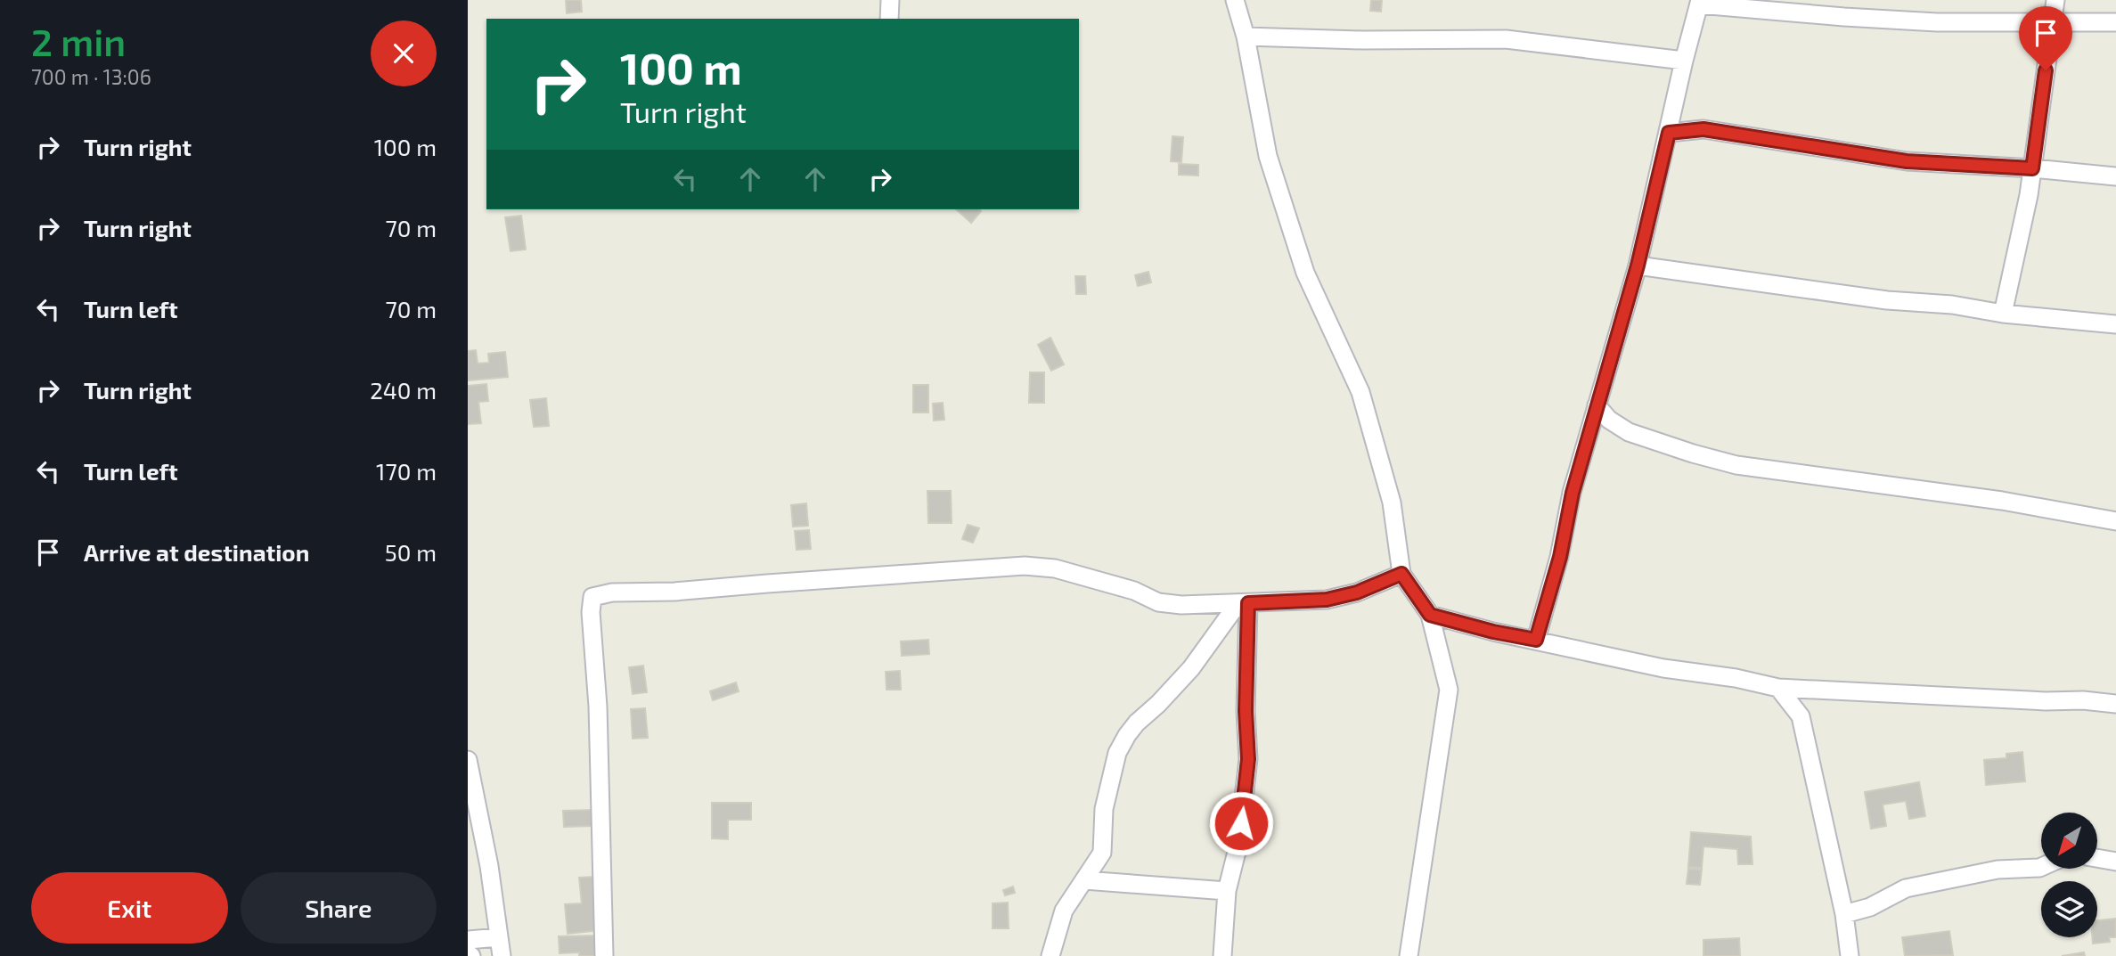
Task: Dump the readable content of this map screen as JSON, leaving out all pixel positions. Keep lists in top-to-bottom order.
{
  "north": "bottom left",
  "page": {
    "heading": ["2 min", "700 m · 13:06"],
    "turn": ["100 m", "Turn right"],
    "list": [
      {
        "name": "Turn right",
        "value": "100 m"
      },
      {
        "name": "Turn right",
        "value": "70 m"
      },
      {
        "name": "Turn left",
        "value": "70 m"
      },
      {
        "name": "Turn right",
        "value": "240 m"
      },
      {
        "name": "Turn left",
        "value": "170 m"
      },
      {
        "name": "Arrive at destination",
        "value": "50 m"
      }
    ],
    "buttons": ["Exit", "Share"]
  }
}
